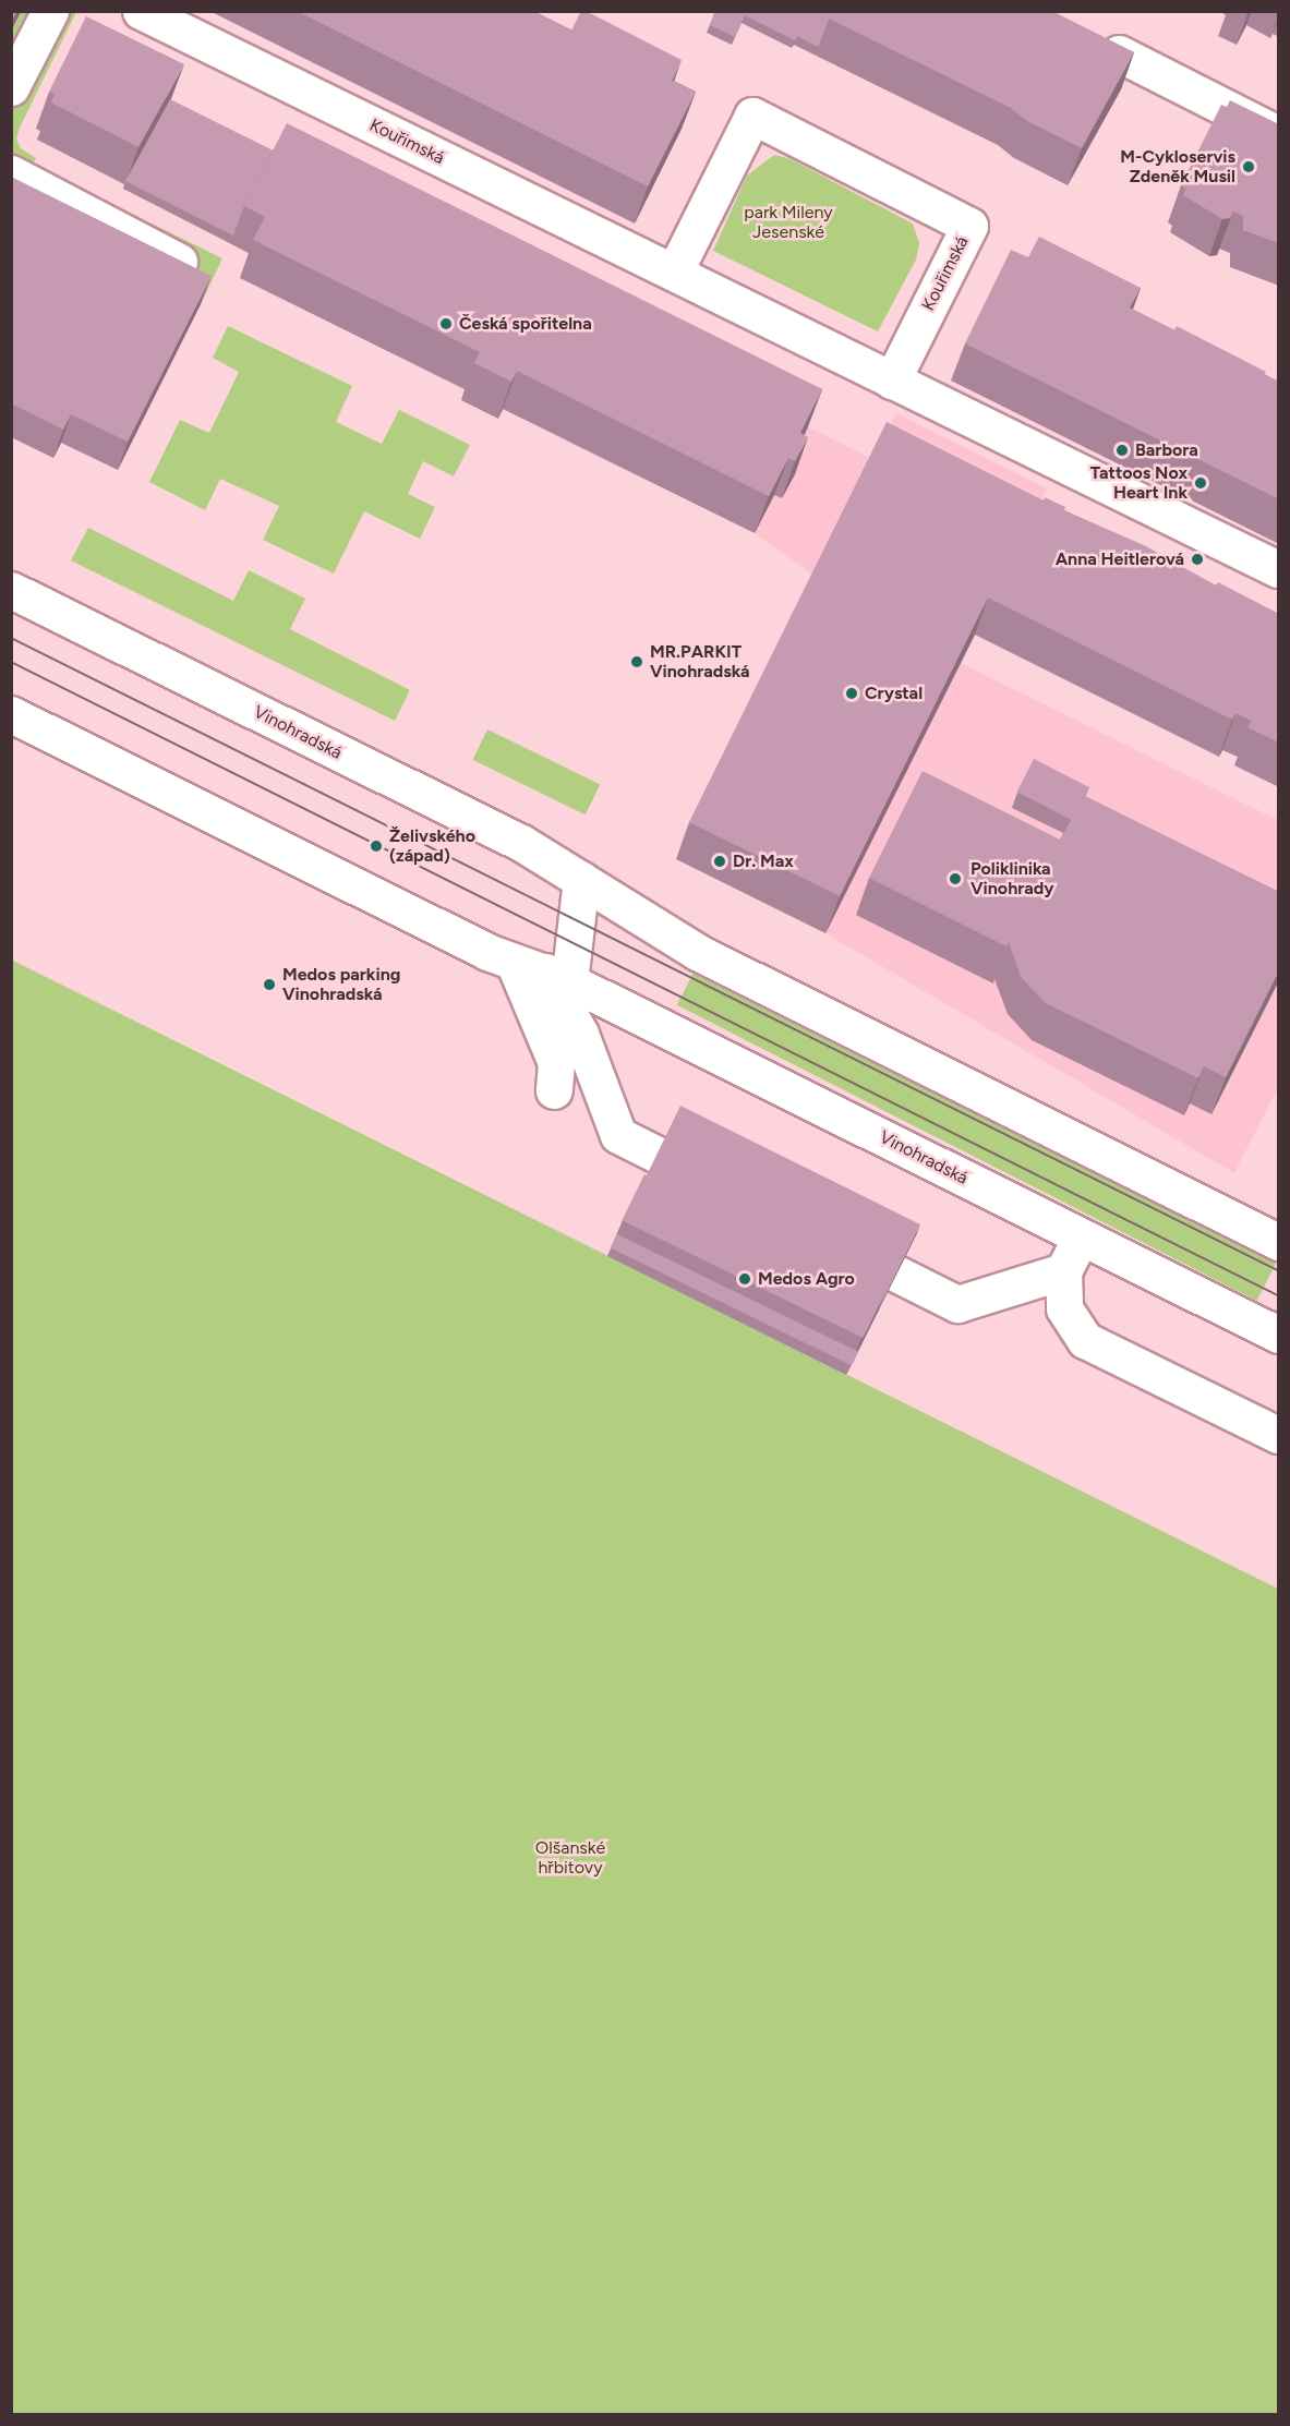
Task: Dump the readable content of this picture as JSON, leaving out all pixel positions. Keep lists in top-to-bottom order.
{
  "streets": {
    "main road": ["Kouřimská", "Vinohradská"]
  },
  "parks": ["park Mileny Jesenské", "Olšanské hřbitovy"],
  "places": [
    "M-Cykloservis Zdeněk Musil",
    "Česká spořitelna",
    "Barbora",
    "Tattoos Nox Heart Ink",
    "Anna Heitlerová",
    "MR.PARKIT Vinohradská",
    "Crystal",
    "Želivského (západ)",
    "Dr. Max",
    "Poliklinika Vinohrady",
    "Medos parking Vinohradská",
    "Medos Agro"
  ]
}
